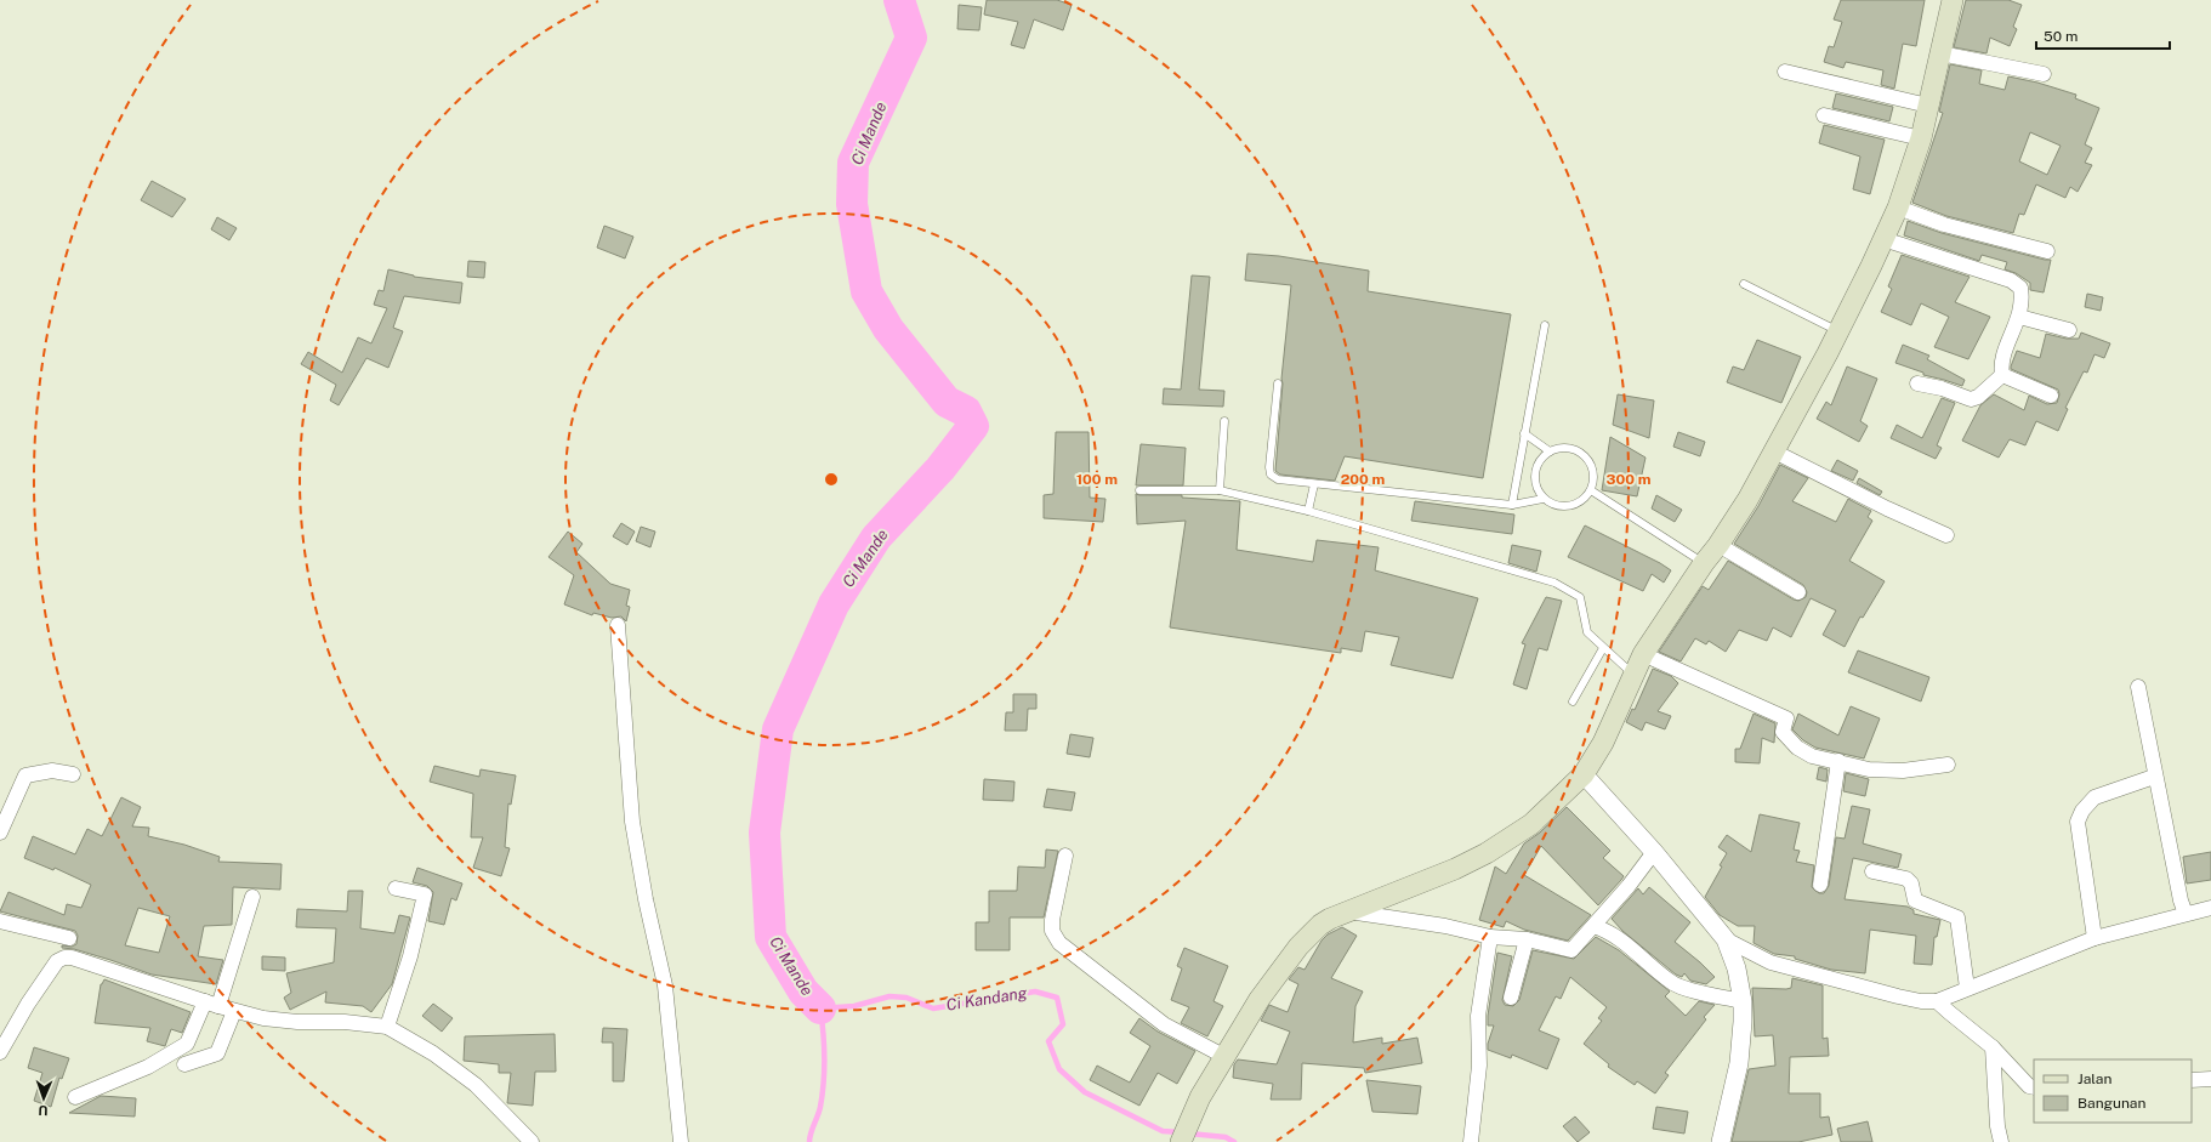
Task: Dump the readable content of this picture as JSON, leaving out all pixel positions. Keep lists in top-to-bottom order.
{
  "water": ["Ci Mande", "Ci Kandang"],
  "legend": ["Jalan", "Bangunan"],
  "scale_bar": "50 m",
  "north": "bottom",
  "rings": ["100 m", "200 m", "300 m"]
}
